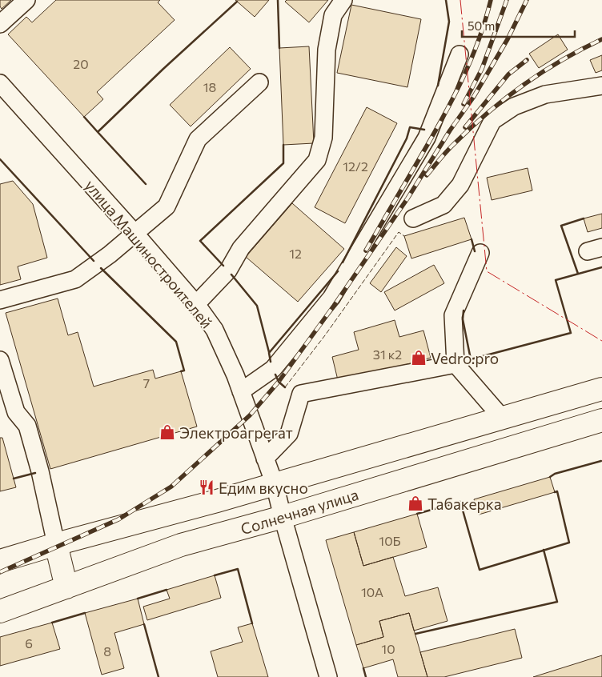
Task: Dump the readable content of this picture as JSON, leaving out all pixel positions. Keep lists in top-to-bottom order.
{
  "streets": {
    "main road": ["Солнечная улица"],
    "street": ["улица Машиностроителей"]
  },
  "crossings": [
    ["улица Машиностроителей", "Солнечная улица"]
  ],
  "places": {
    "shop": ["Vedro.pro", "Электроагрегат", "Табакерка"],
    "restaurant": ["Едим вкусно"]
  },
  "house_numbers": [
    "20",
    "18",
    "12/2",
    "12",
    "31 к2",
    "7",
    "10Б",
    "10А",
    "6",
    "10",
    "8"
  ],
  "scale_bar": "50 m"
}
